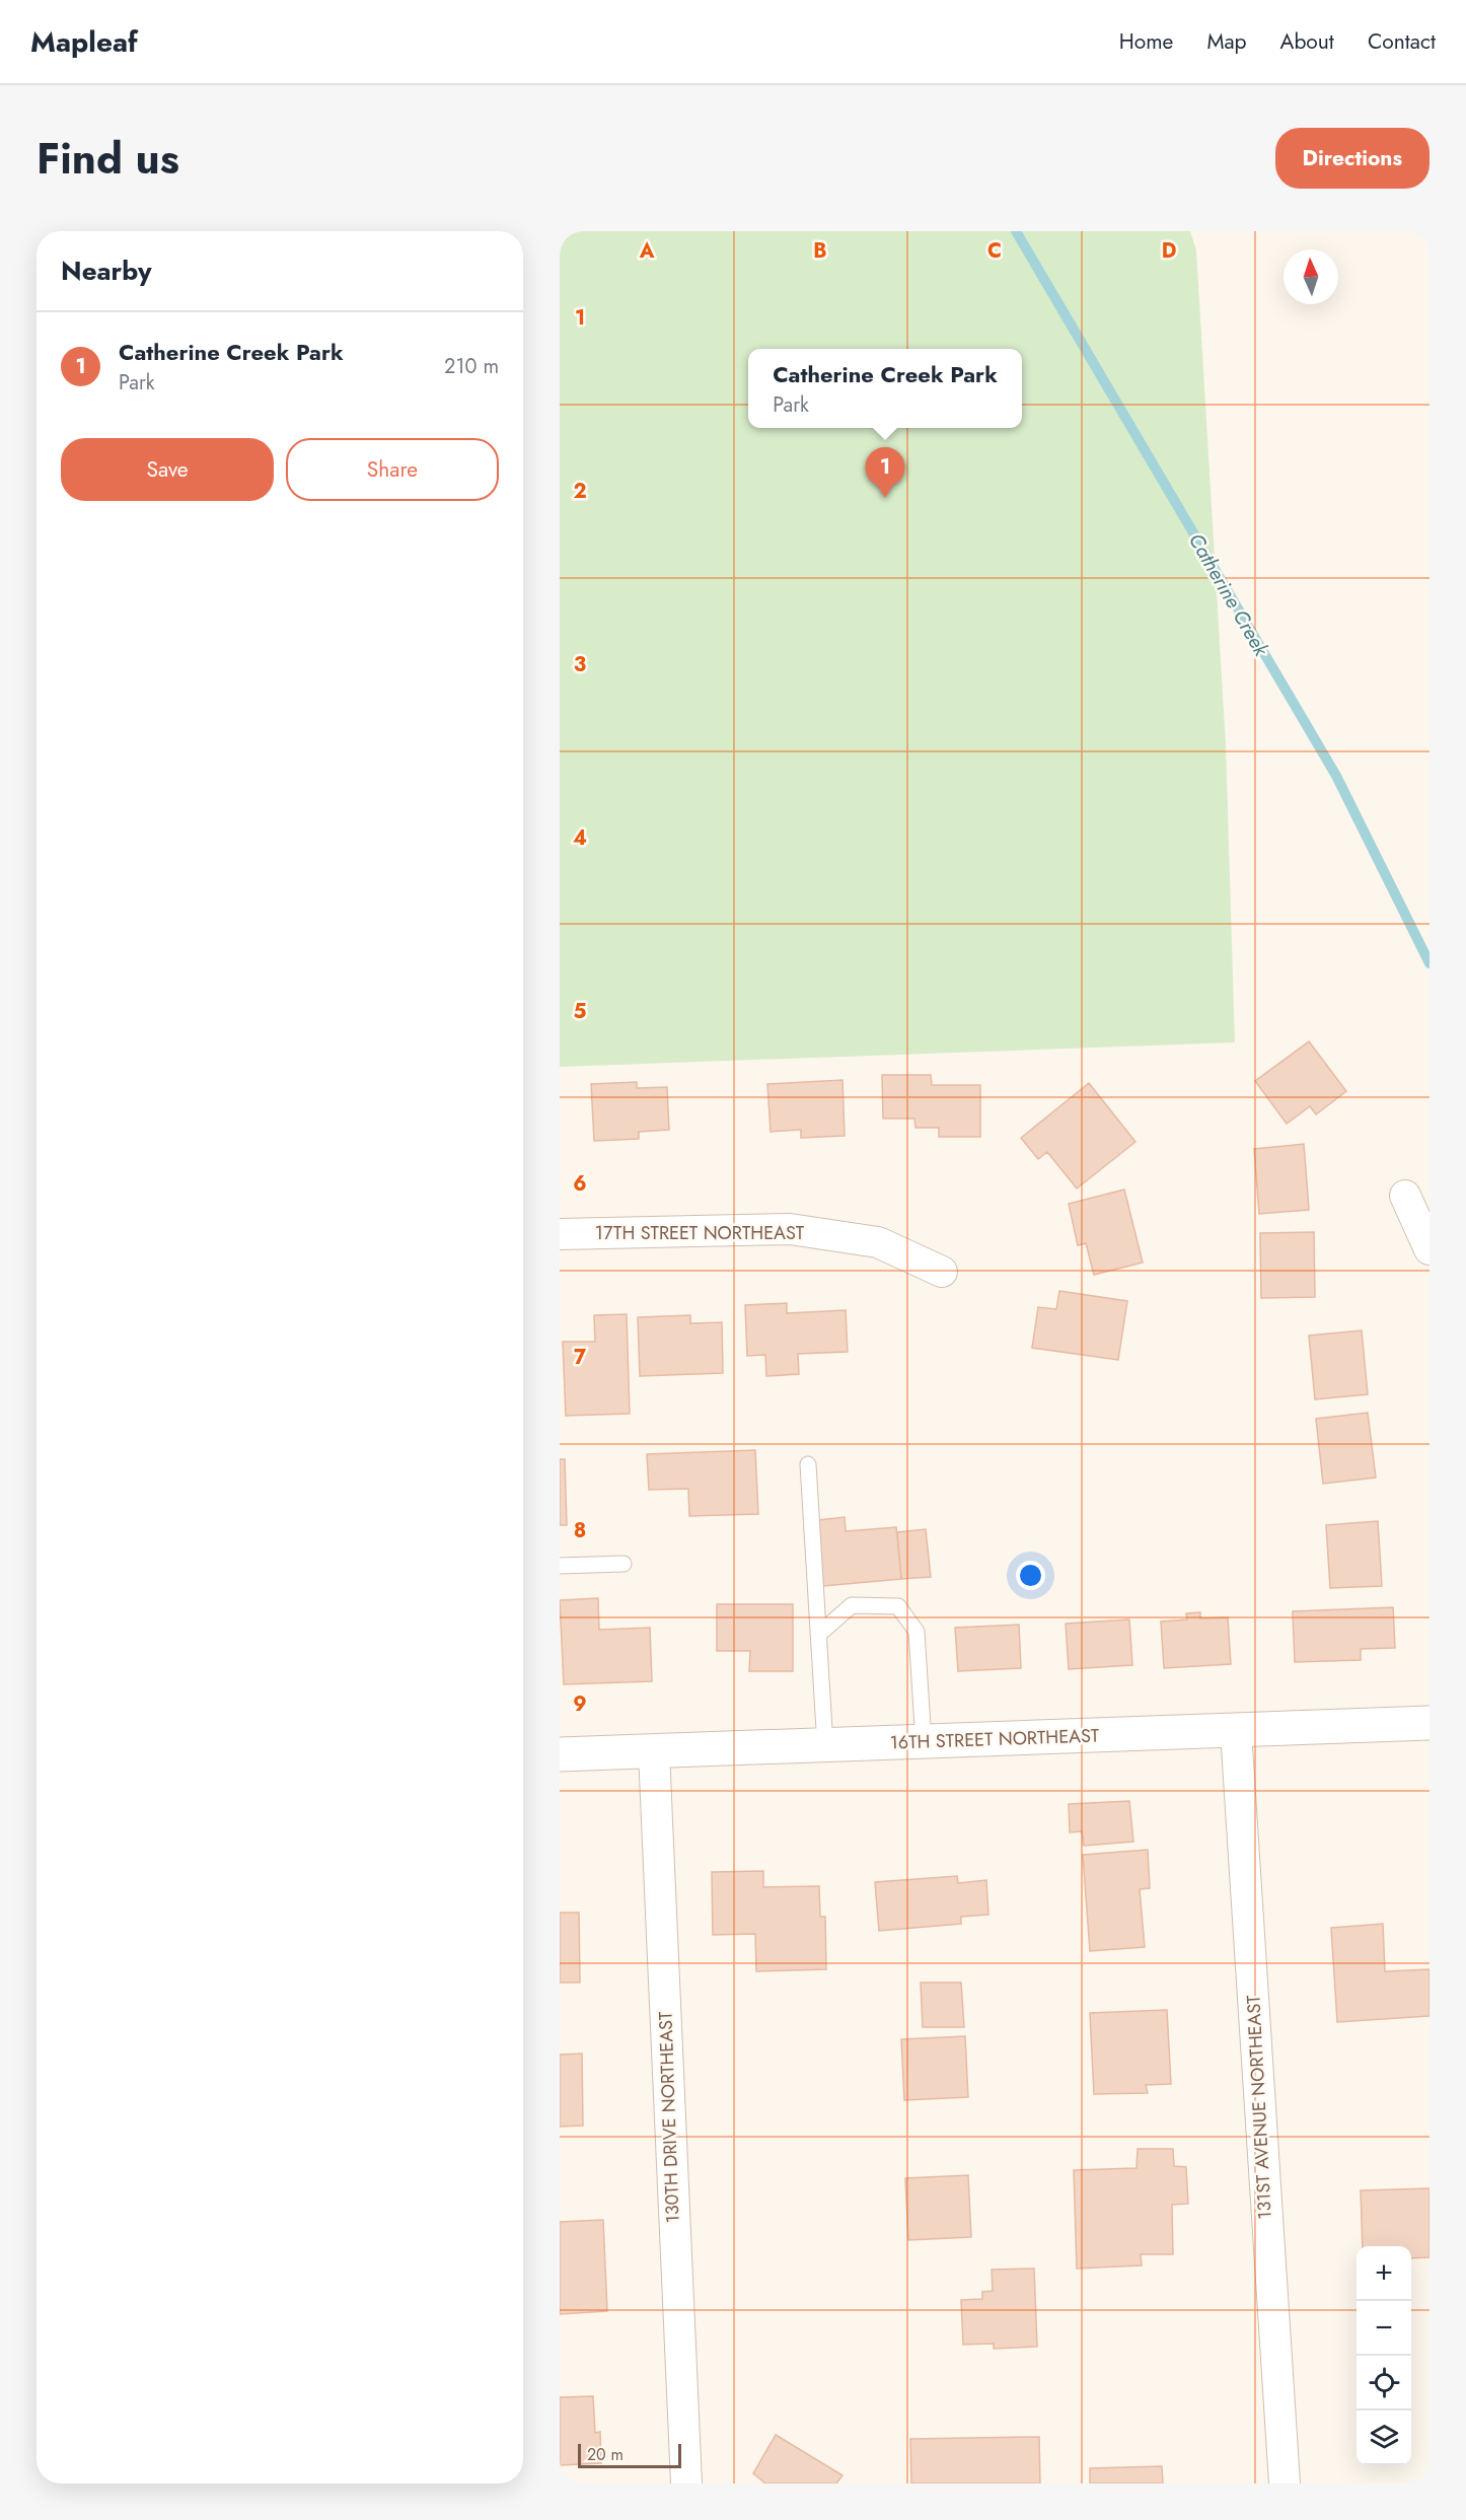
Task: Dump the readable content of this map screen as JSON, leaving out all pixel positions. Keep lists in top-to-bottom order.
{
  "streets": {
    "street": [
      "17TH STREET NORTHEAST",
      "16TH STREET NORTHEAST",
      "131ST AVENUE NORTHEAST",
      "130TH DRIVE NORTHEAST"
    ]
  },
  "crossings": [
    ["16TH STREET NORTHEAST", "131ST AVENUE NORTHEAST"],
    ["16TH STREET NORTHEAST", "130TH DRIVE NORTHEAST"]
  ],
  "water": ["Catherine Creek"],
  "scale_bar": "20 m",
  "north": "top",
  "page": {
    "header": "Mapleaf",
    "nav": [
      "Home",
      "Map",
      "About",
      "Contact"
    ],
    "title": "Find us",
    "buttons": [
      "Directions",
      ["Save", "Share"]
    ],
    "heading": "Nearby",
    "list": [
      {
        "mark": "1",
        "name": "Catherine Creek Park",
        "note": "Park",
        "value": "210 m"
      }
    ],
    "popup": ["Catherine Creek Park", "Park"],
    "pins": "1",
    "map_buttons": ["+", "−"],
    "scale": "20 m"
  },
  "grid": {
    "columns": [
      "A",
      "B",
      "C",
      "D"
    ],
    "rows": [
      "1",
      "2",
      "3",
      "4",
      "5",
      "6",
      "7",
      "8",
      "9"
    ]
  }
}
